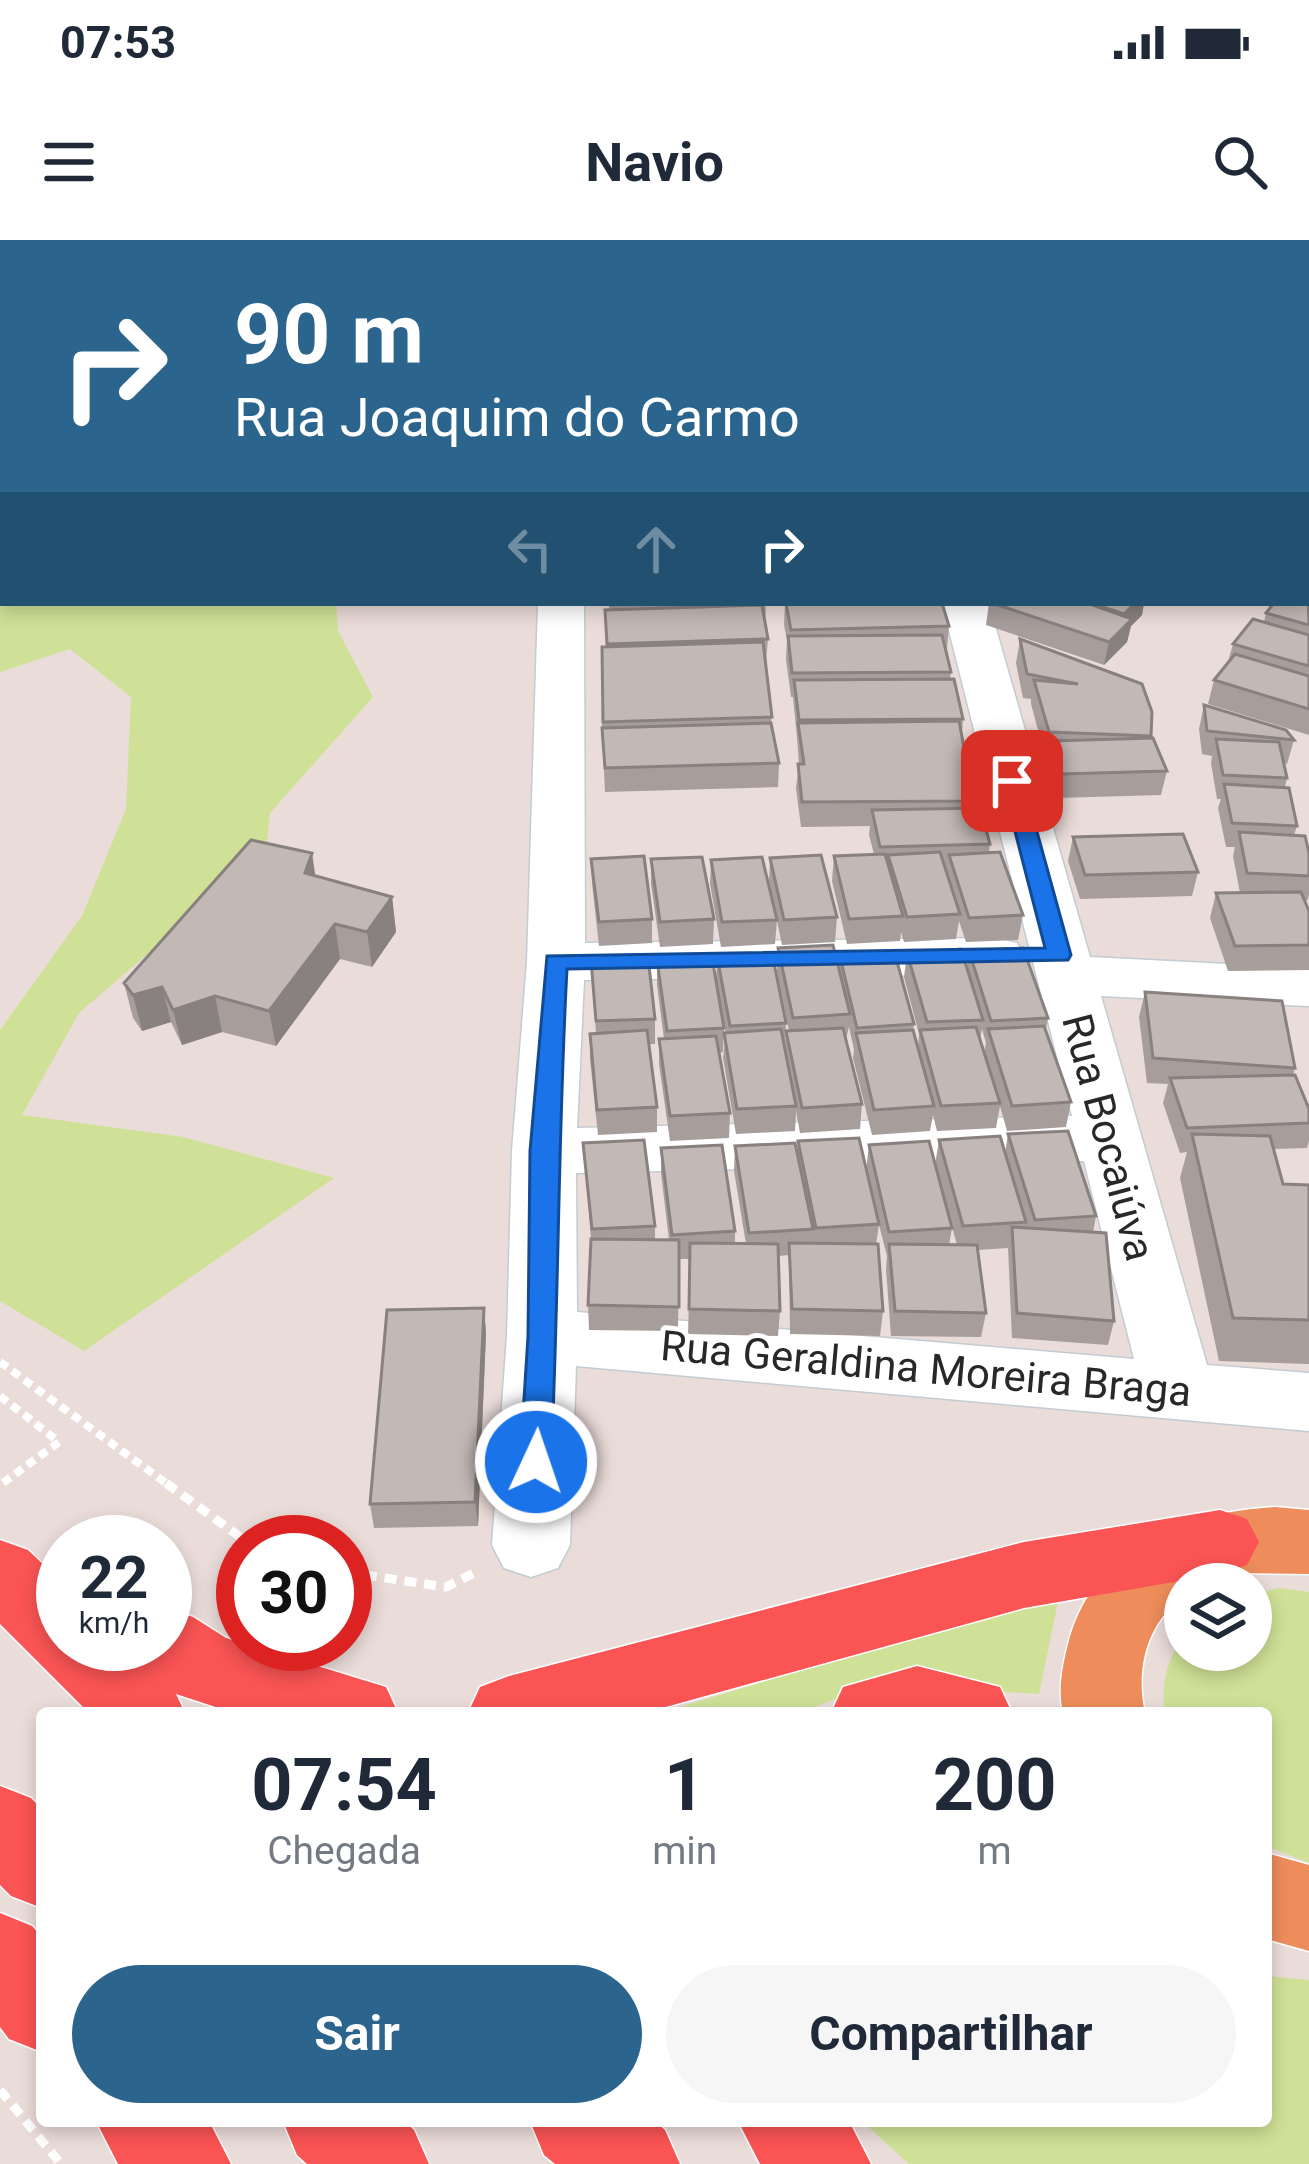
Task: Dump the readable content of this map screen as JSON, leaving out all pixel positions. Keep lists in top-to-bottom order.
{
  "streets": {
    "street": ["Rua Bocaiúva", "Rua Geraldina Moreira Braga"]
  },
  "crossings": [
    ["Rua Bocaiúva", "Rua Geraldina Moreira Braga"]
  ],
  "page": {
    "status": "07:53",
    "header": "Navio",
    "turn": ["90 m", "Rua Joaquim do Carmo"],
    "speed": "22 km/h",
    "limit": "30",
    "eta": [
      "07:54",
      "Chegada",
      "1",
      "min",
      "200",
      "m"
    ],
    "buttons": ["Sair", "Compartilhar"]
  }
}
